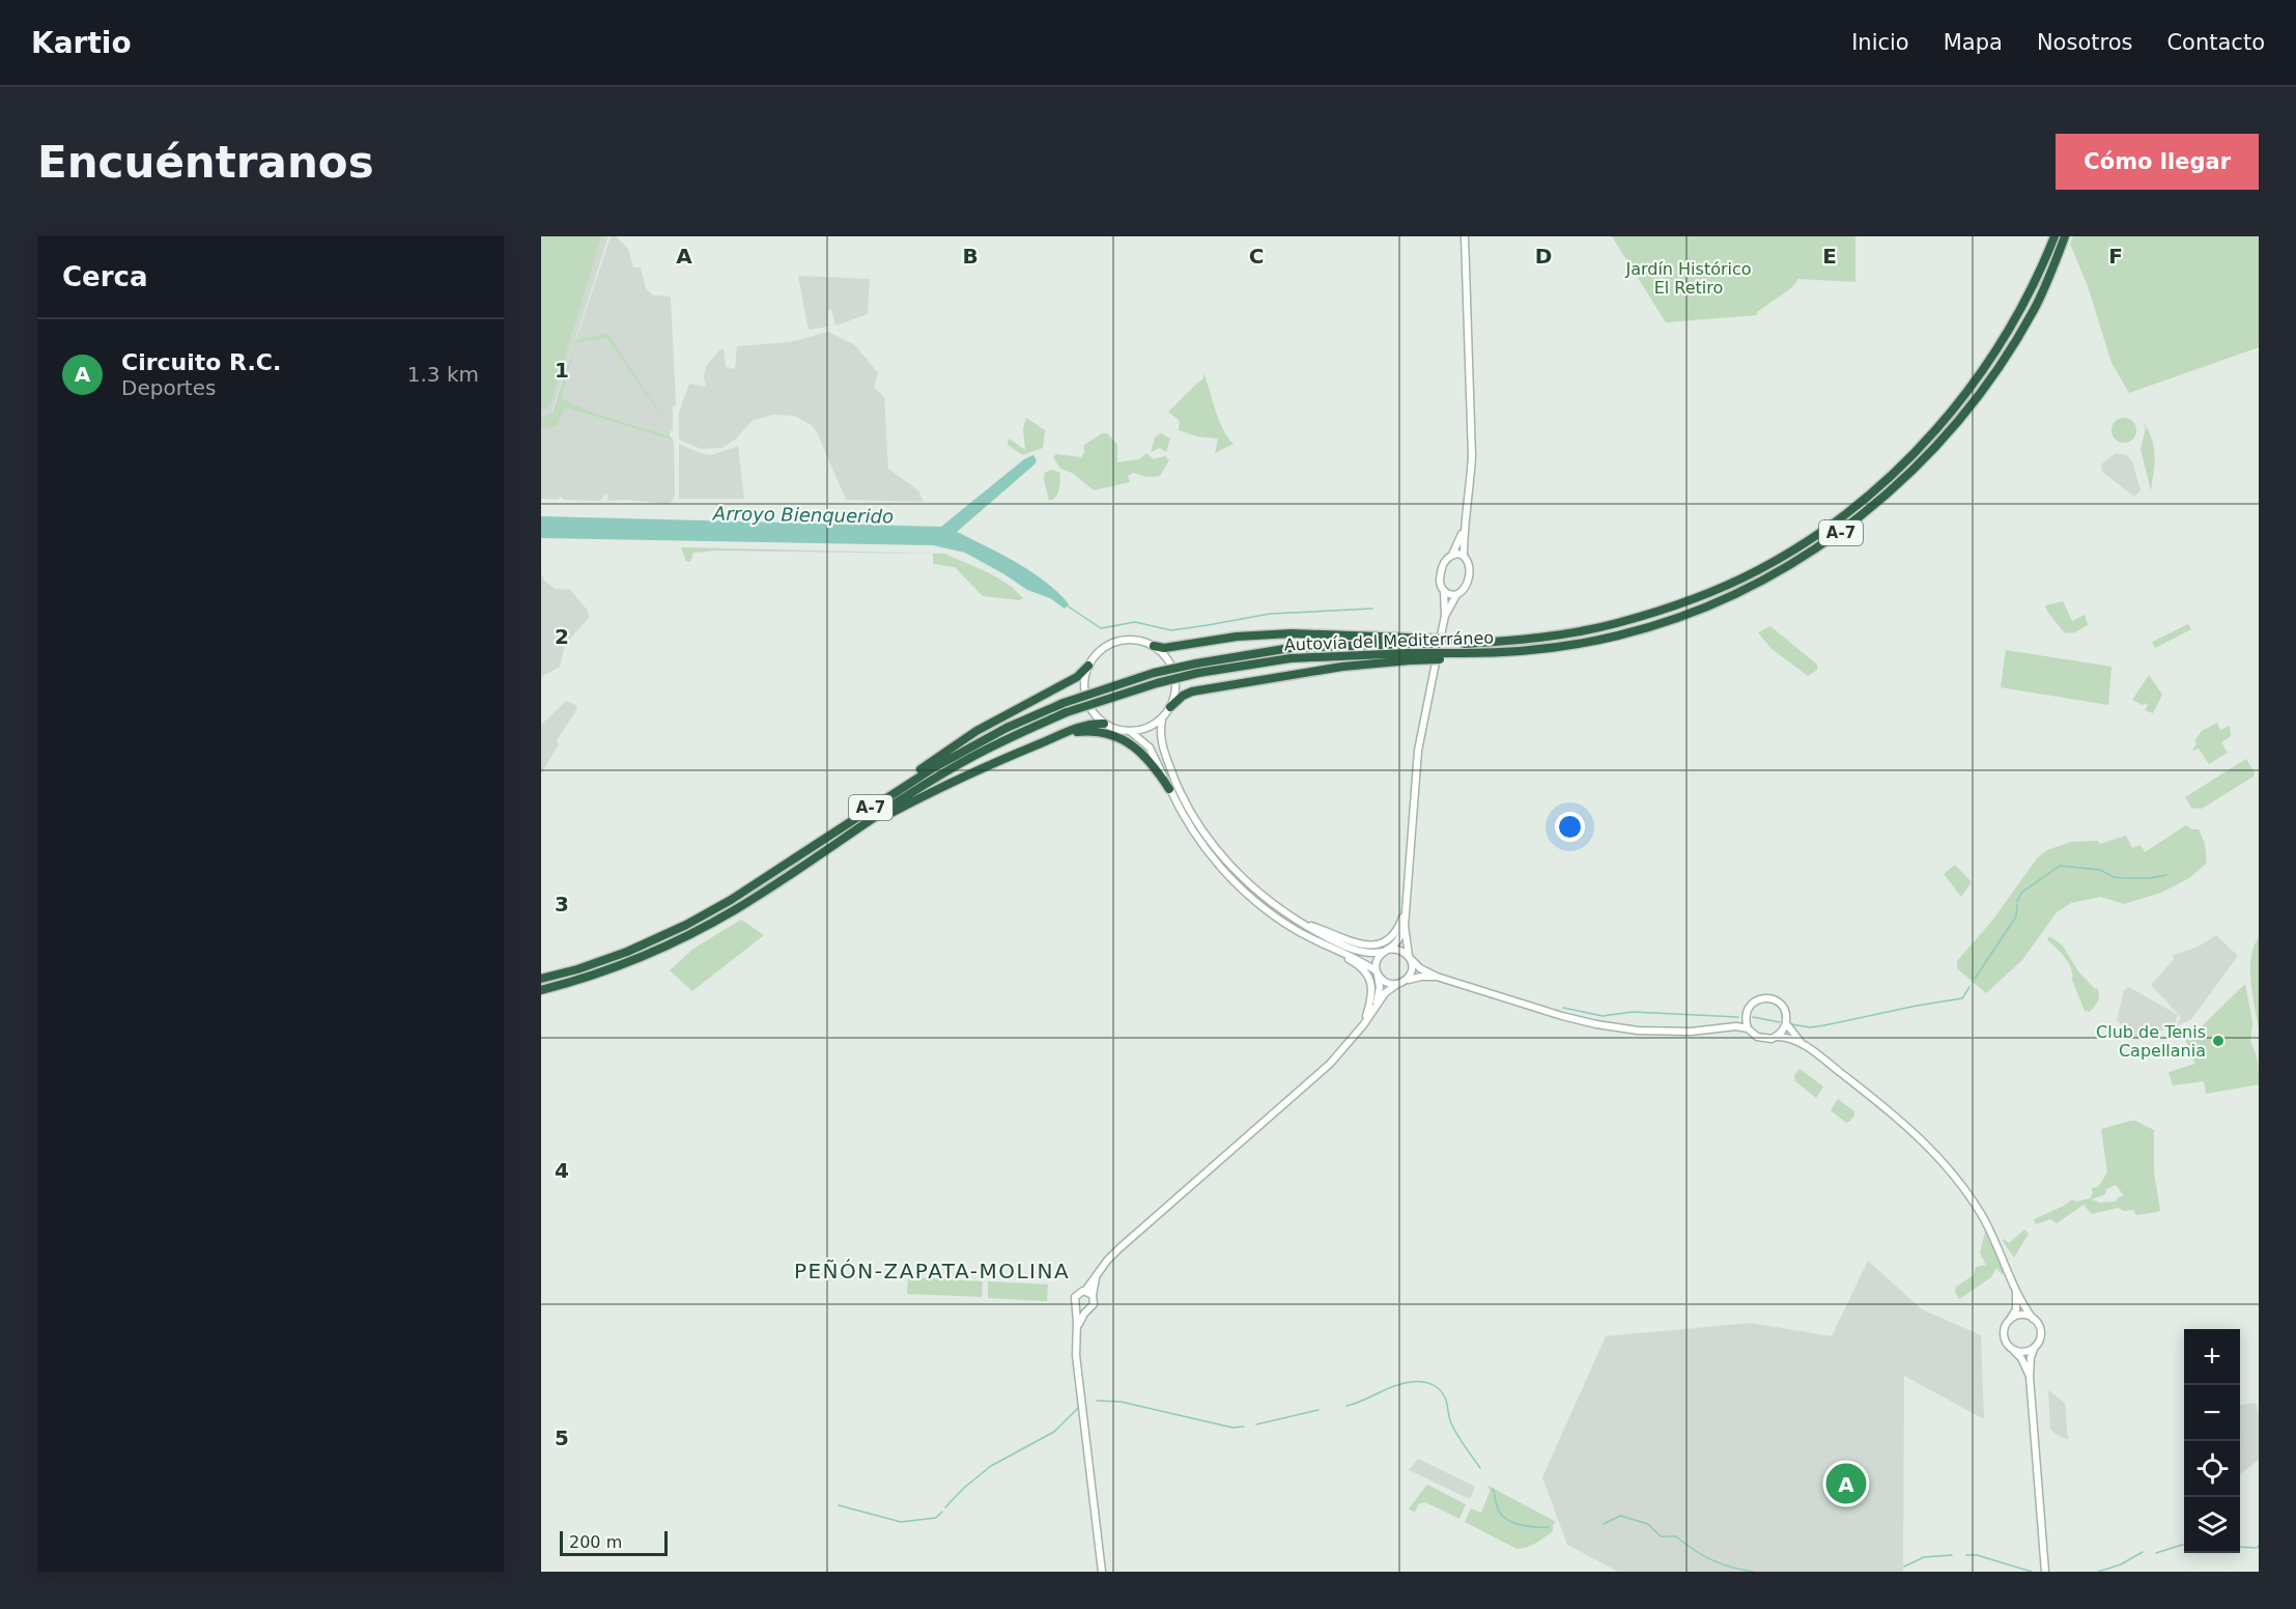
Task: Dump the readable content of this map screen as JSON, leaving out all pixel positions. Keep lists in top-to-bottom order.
{
  "streets": {
    "highway": ["A-7", "Autovía del Mediterráneo"]
  },
  "districts": ["PEÑÓN-ZAPATA-MOLINA"],
  "water": ["Arroyo Bienquerido"],
  "parks": ["Jardín Histórico El Retiro"],
  "places": ["Club de Tenis Capellania"],
  "scale_bar": "200 m",
  "page": {
    "header": "Kartio",
    "nav": [
      "Inicio",
      "Mapa",
      "Nosotros",
      "Contacto"
    ],
    "buttons": "Cómo llegar",
    "title": "Encuéntranos",
    "heading": "Cerca",
    "list": [
      {
        "mark": "A",
        "name": "Circuito R.C.",
        "note": "Deportes",
        "value": "1.3 km"
      }
    ],
    "map_buttons": ["+", "−"],
    "pins": "A",
    "scale": "200 m"
  },
  "grid": {
    "columns": [
      "A",
      "B",
      "C",
      "D",
      "E",
      "F"
    ],
    "rows": [
      "1",
      "2",
      "3",
      "4",
      "5"
    ]
  }
}
